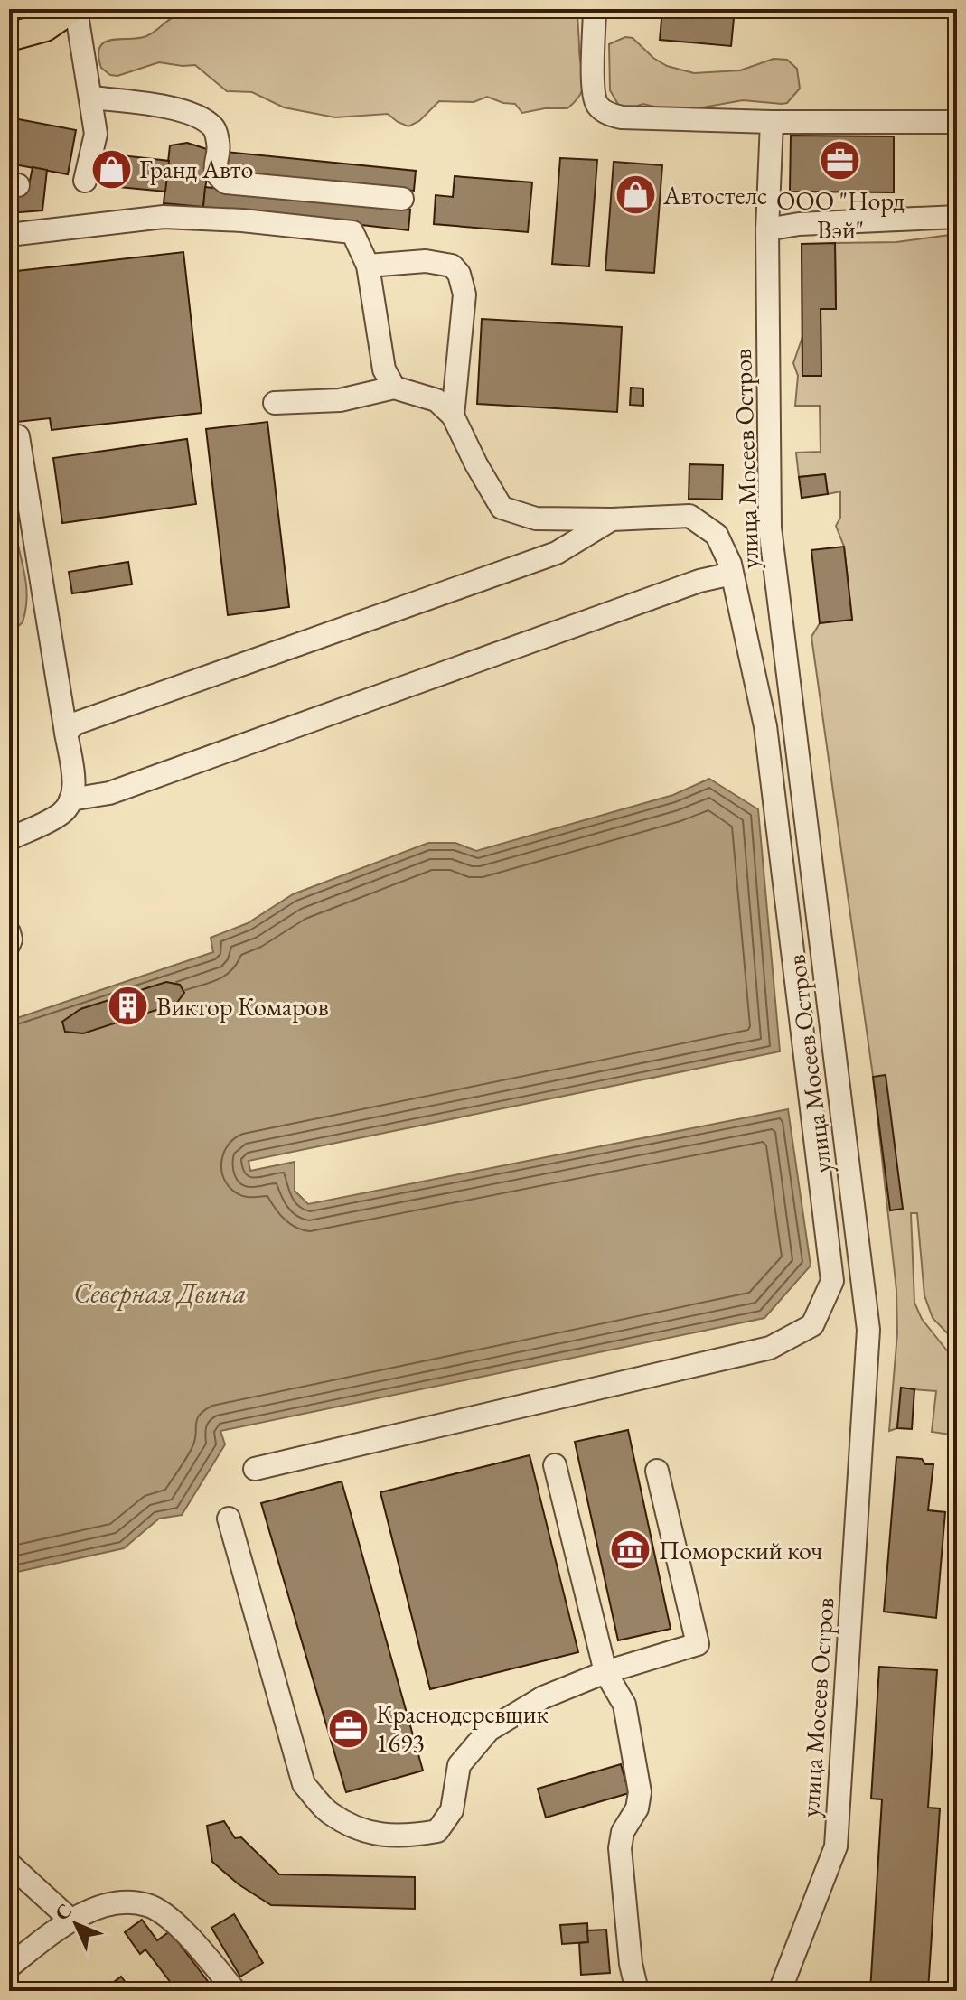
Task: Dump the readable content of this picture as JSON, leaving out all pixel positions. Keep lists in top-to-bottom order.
{
  "streets": {
    "street": ["улица Мосеев Остров"]
  },
  "water": ["Северная Двина"],
  "places": {
    "office": ["ООО \"Норд Вэй\"", "Краснодеревщик 1693"],
    "shop": ["Гранд Авто", "Автостелс"],
    "building": ["Виктор Комаров"],
    "museum": ["Поморский коч"]
  },
  "north": "top left"
}
